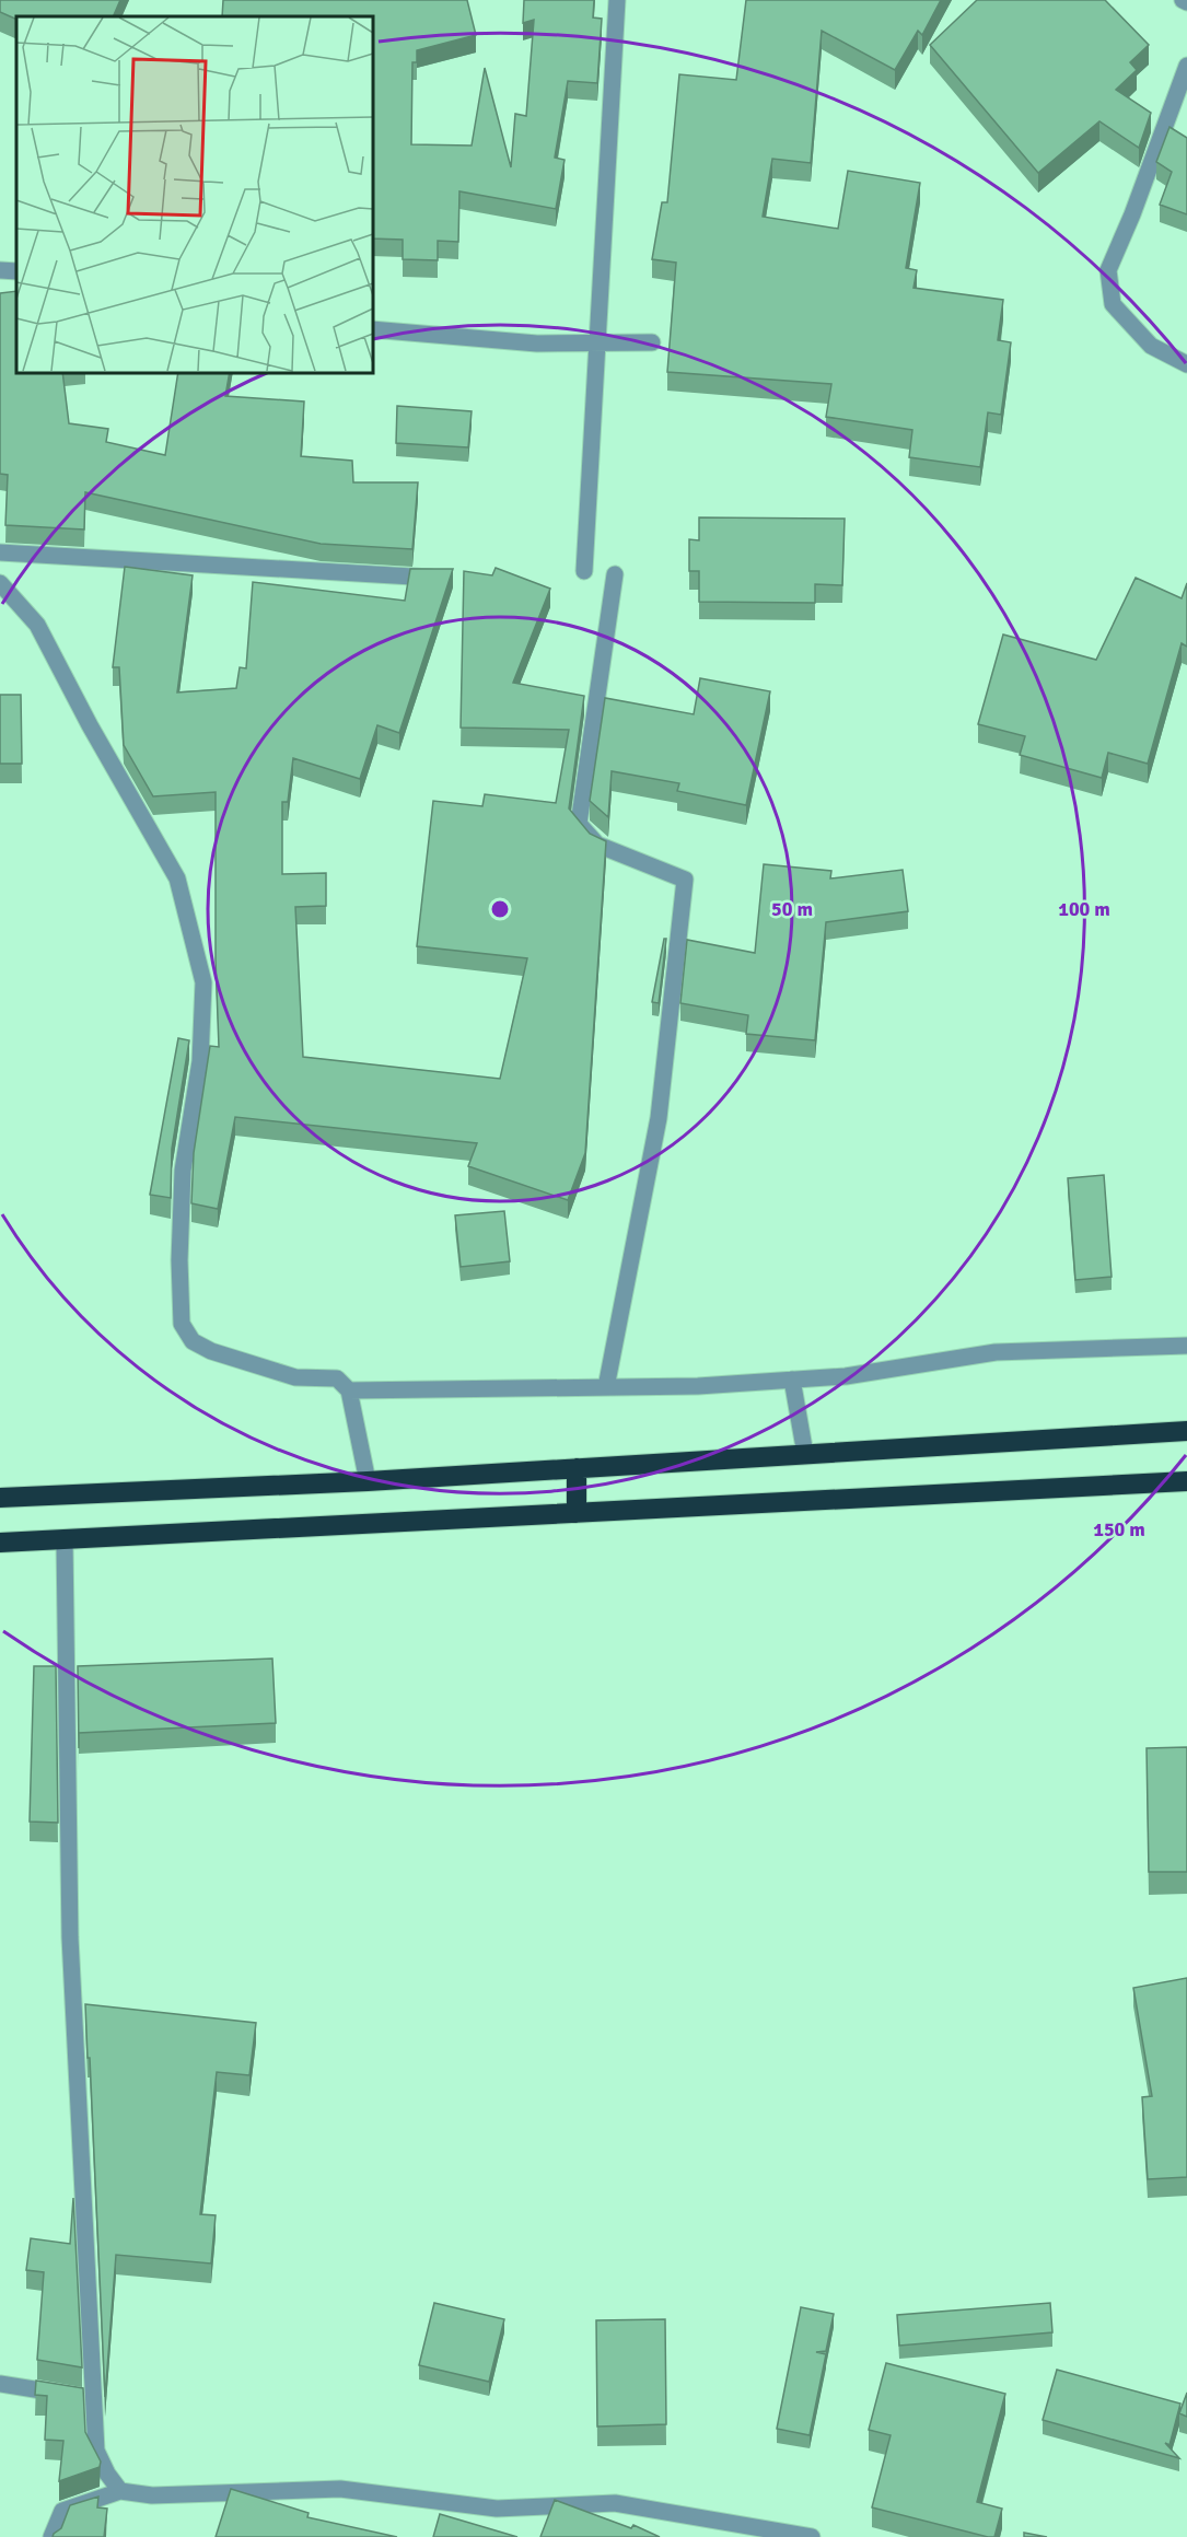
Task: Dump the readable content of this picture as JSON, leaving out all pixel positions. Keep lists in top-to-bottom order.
{
  "rings": ["50 m", "100 m", "150 m"]
}
